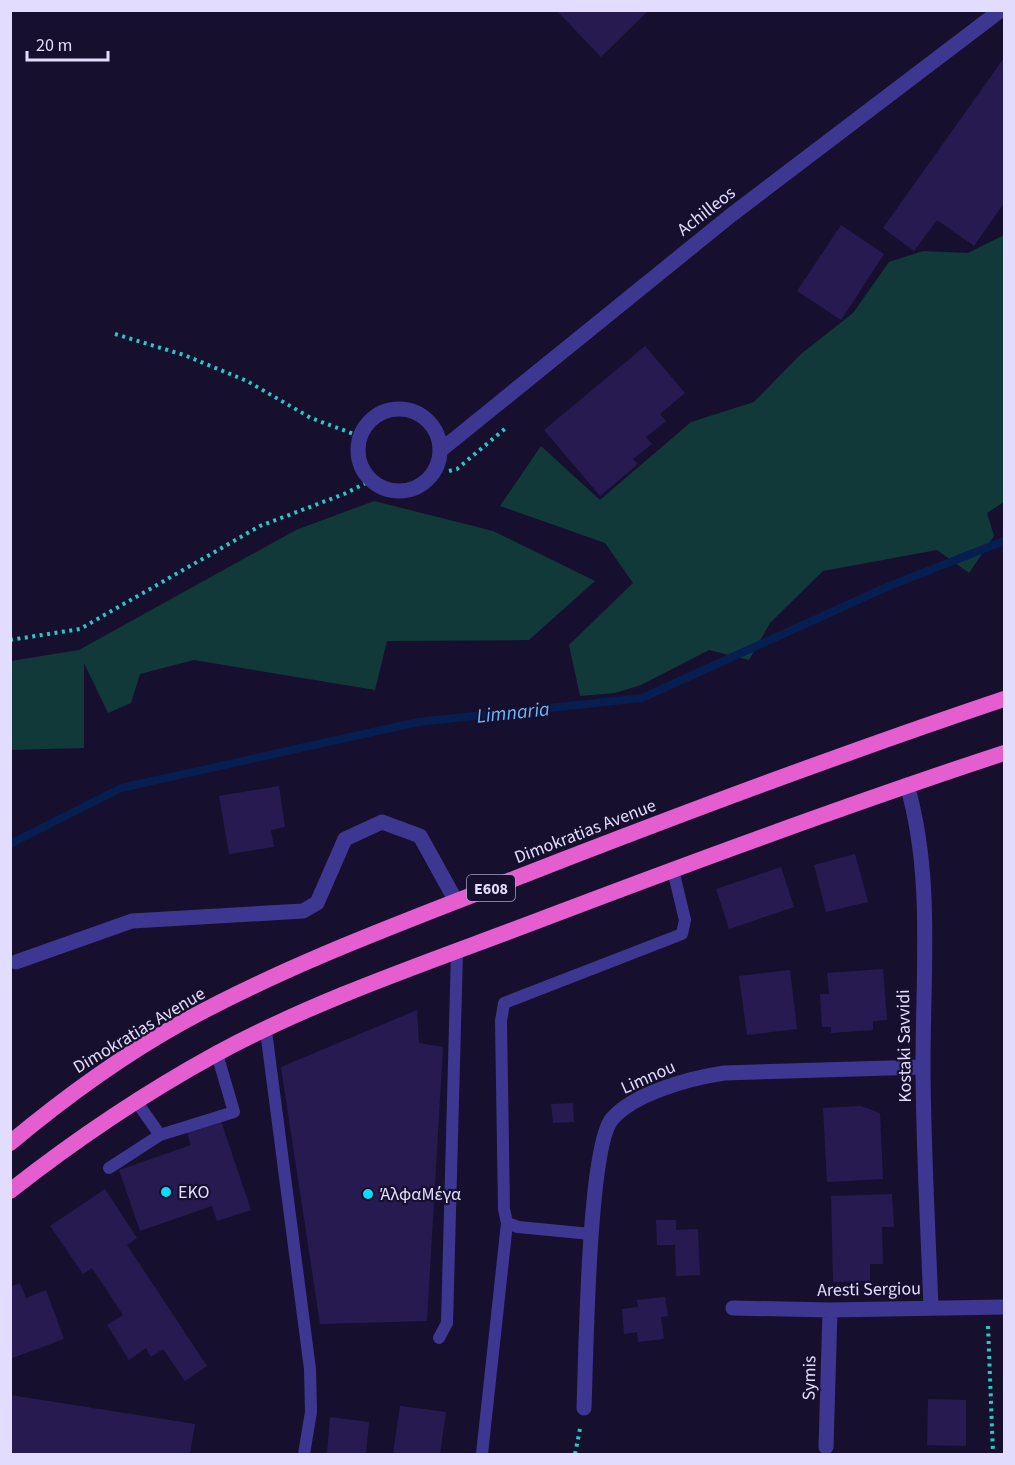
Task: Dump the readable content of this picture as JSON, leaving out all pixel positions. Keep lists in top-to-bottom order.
{
  "streets": {
    "highway": ["Dimokratias Avenue", "E608"],
    "street": [
      "Achilleos",
      "Kostaki Savvidi",
      "Limnou",
      "Aresti Sergiou",
      "Symis"
    ]
  },
  "crossings": [
    ["E608", "Kostaki Savvidi"],
    ["Kostaki Savvidi", "Limnou"],
    ["Kostaki Savvidi", "Aresti Sergiou"],
    ["Aresti Sergiou", "Symis"]
  ],
  "water": ["Limnaria"],
  "places": ["EKO", "ΆλφαΜέγα"],
  "scale_bar": "20 m"
}
